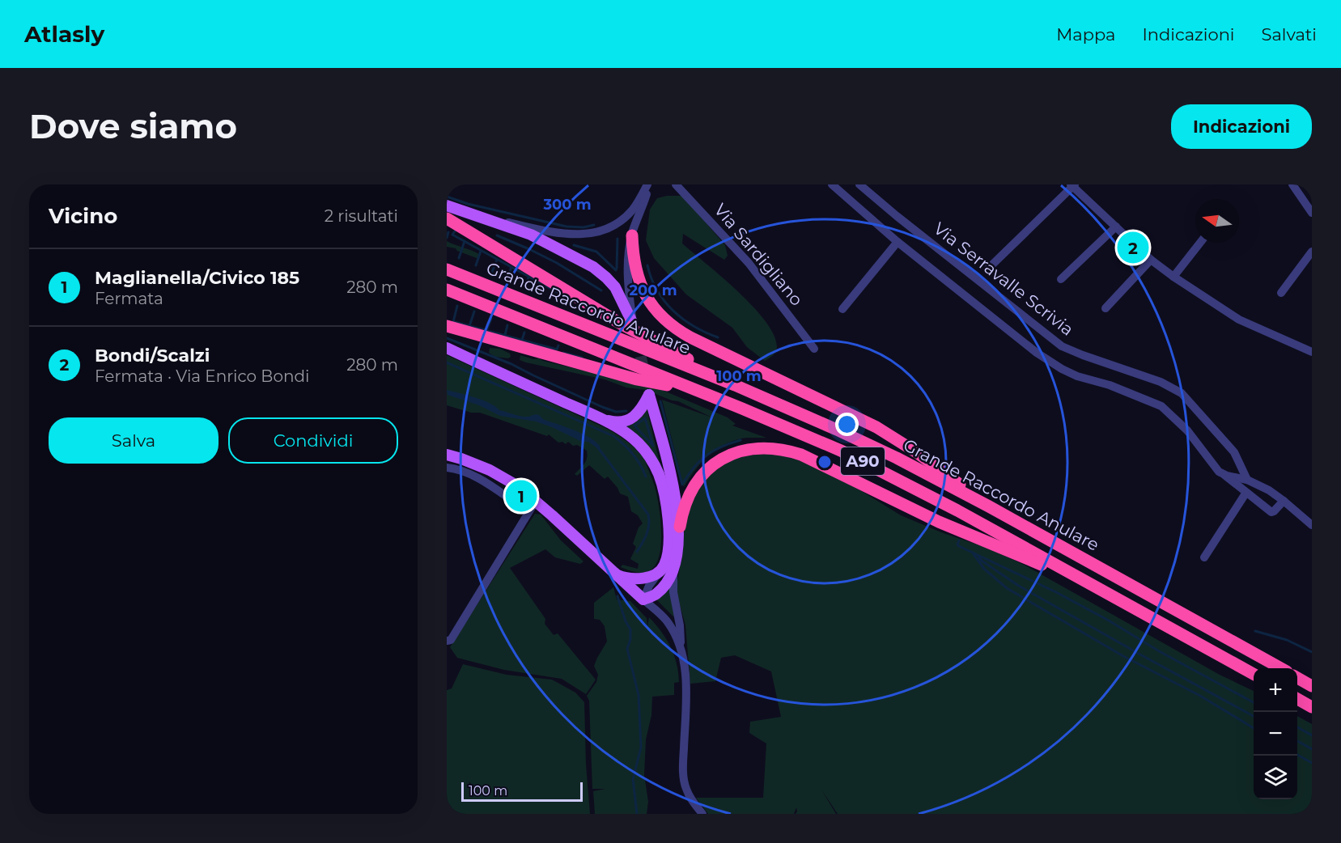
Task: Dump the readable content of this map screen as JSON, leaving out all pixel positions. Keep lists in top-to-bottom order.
{
  "streets": {
    "highway": ["Grande Raccordo Anulare", "A90"],
    "street": ["Via Sardigliano", "Via Serravalle Scrivia"]
  },
  "scale_bar": "100 m",
  "north": "left",
  "page": {
    "header": "Atlasly",
    "nav": ["Mappa", "Indicazioni", "Salvati"],
    "buttons": [
      "Indicazioni",
      ["Salva", "Condividi"]
    ],
    "title": "Dove siamo",
    "heading": ["Vicino", "2 risultati"],
    "pins": ["2", "1"],
    "list": [
      {
        "mark": "1",
        "name": "Maglianella/Civico 185",
        "note": "Fermata",
        "value": "280 m"
      },
      {
        "mark": "2",
        "name": "Bondi/Scalzi",
        "note": "Fermata · Via Enrico Bondi",
        "value": "280 m"
      }
    ],
    "map_buttons": ["+", "−"],
    "scale": "100 m"
  },
  "rings": ["300 m", "200 m", "100 m"]
}
